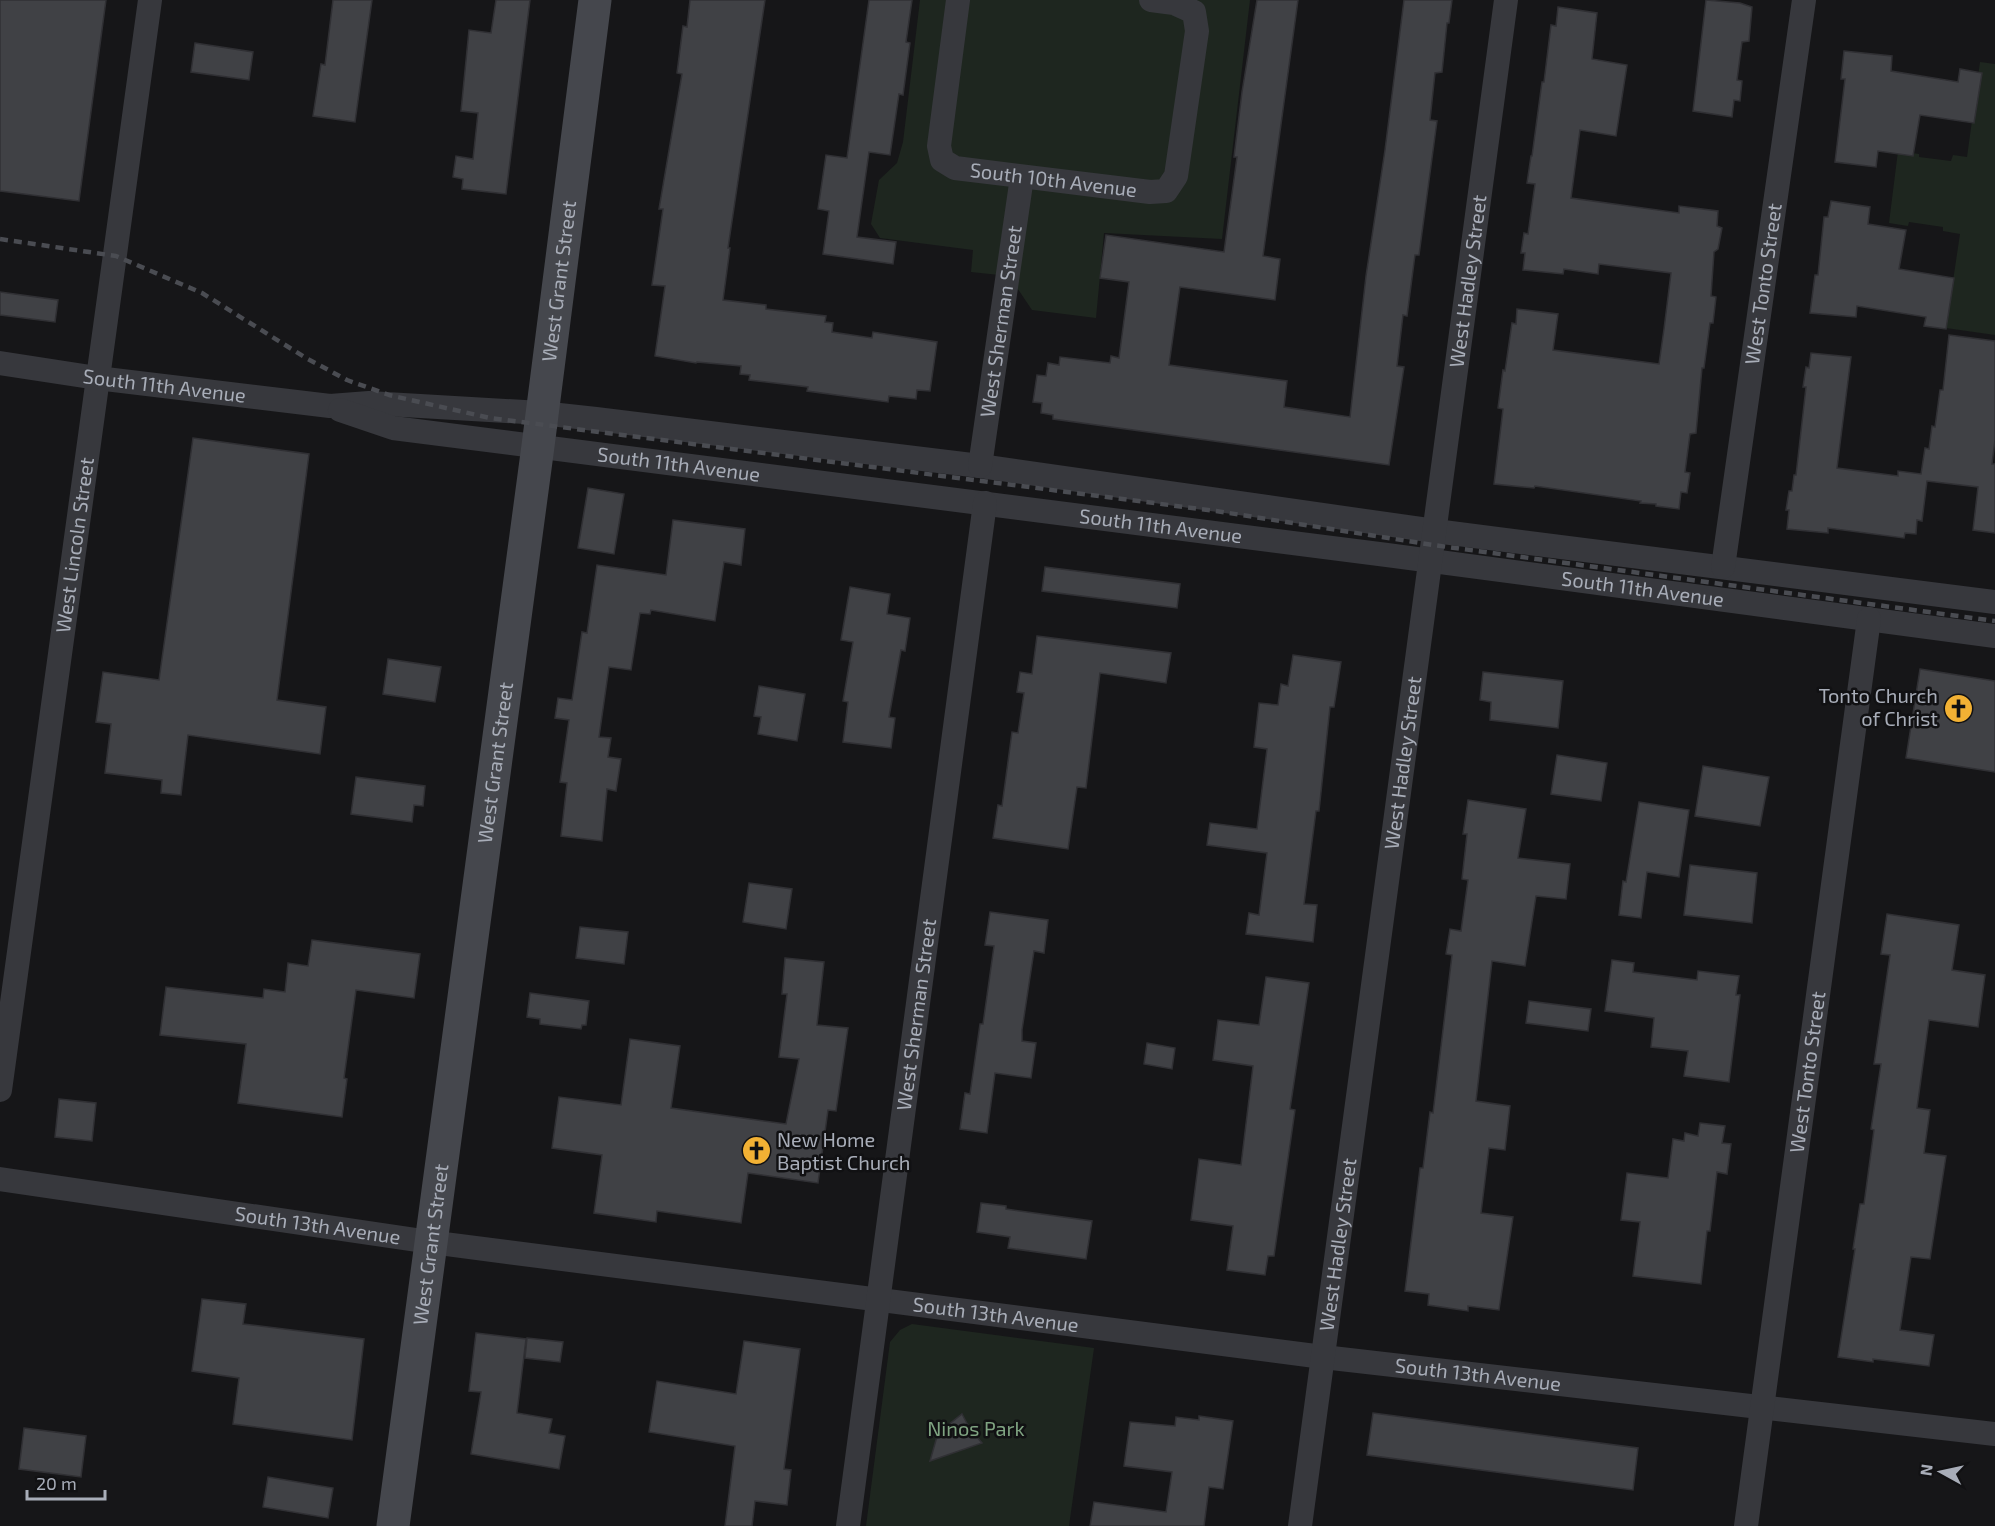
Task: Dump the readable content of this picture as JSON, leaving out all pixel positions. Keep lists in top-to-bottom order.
{
  "streets": {
    "main road": ["West Grant Street"],
    "street": [
      "South 10th Avenue",
      "West Hadley Street",
      "West Tonto Street",
      "West Sherman Street",
      "South 11th Avenue",
      "West Lincoln Street",
      "South 13th Avenue"
    ]
  },
  "crossings": [
    ["South 10th Avenue", "West Sherman Street"],
    ["West Grant Street", "South 11th Avenue"],
    ["West Grant Street", "South 13th Avenue"],
    ["West Hadley Street", "South 11th Avenue"],
    ["West Hadley Street", "South 13th Avenue"],
    ["West Tonto Street", "South 11th Avenue"],
    ["West Tonto Street", "South 13th Avenue"],
    ["West Sherman Street", "South 11th Avenue"],
    ["West Sherman Street", "South 13th Avenue"],
    ["South 11th Avenue", "West Lincoln Street"]
  ],
  "parks": ["Ninos Park"],
  "places": {
    "church": ["Tonto Church of Christ", "New Home Baptist Church"]
  },
  "scale_bar": "20 m",
  "north": "left"
}
